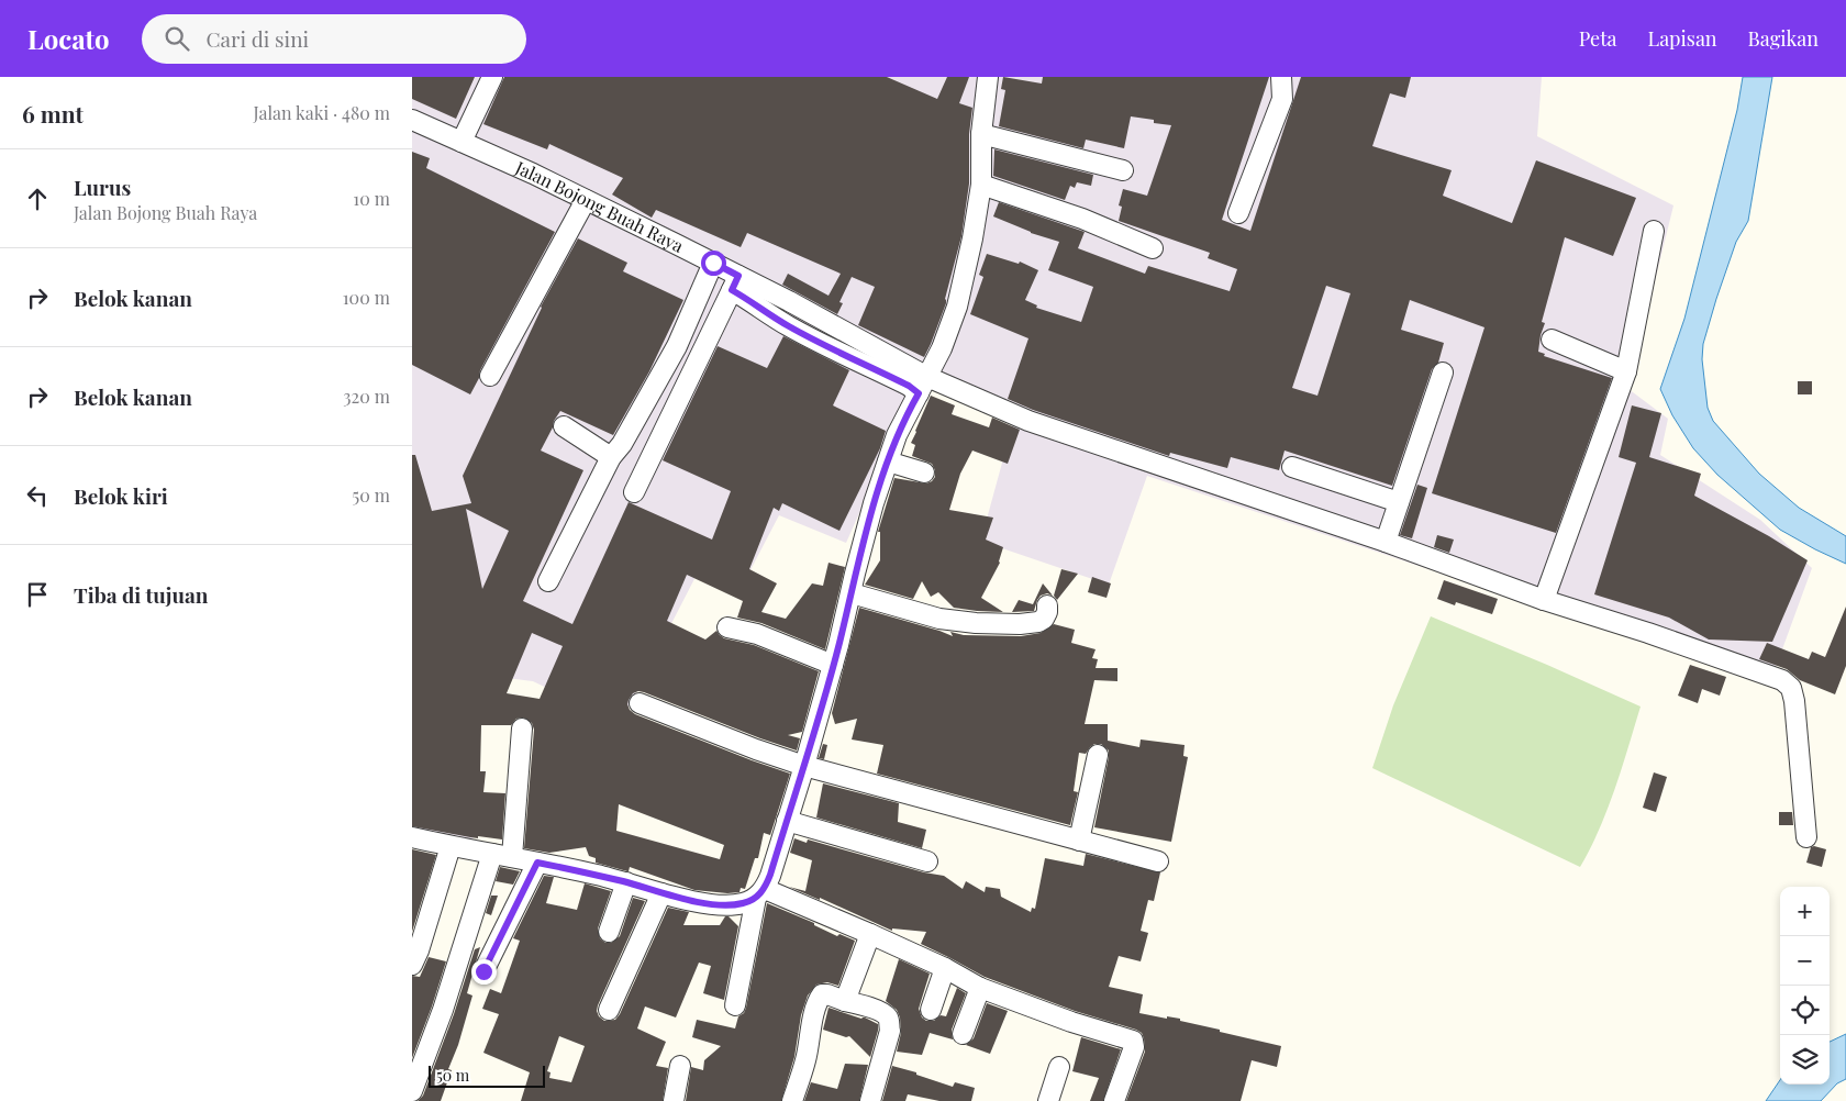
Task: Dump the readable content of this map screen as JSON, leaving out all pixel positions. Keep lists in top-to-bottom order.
{
  "streets": {
    "street": ["Jalan Bojong Buah Raya"]
  },
  "scale_bar": "50 m",
  "page": {
    "header": "Locato",
    "search": "Cari di sini",
    "nav": ["Peta", "Lapisan", "Bagikan"],
    "heading": ["6 mnt", "Jalan kaki · 480 m"],
    "list": [
      ["Lurus", "Jalan Bojong Buah Raya", "10 m"],
      ["Belok kanan", "100 m"],
      ["Belok kanan", "320 m"],
      ["Belok kiri", "50 m"],
      "Tiba di tujuan"
    ],
    "map_buttons": ["+", "−"],
    "scale": "50 m"
  }
}
